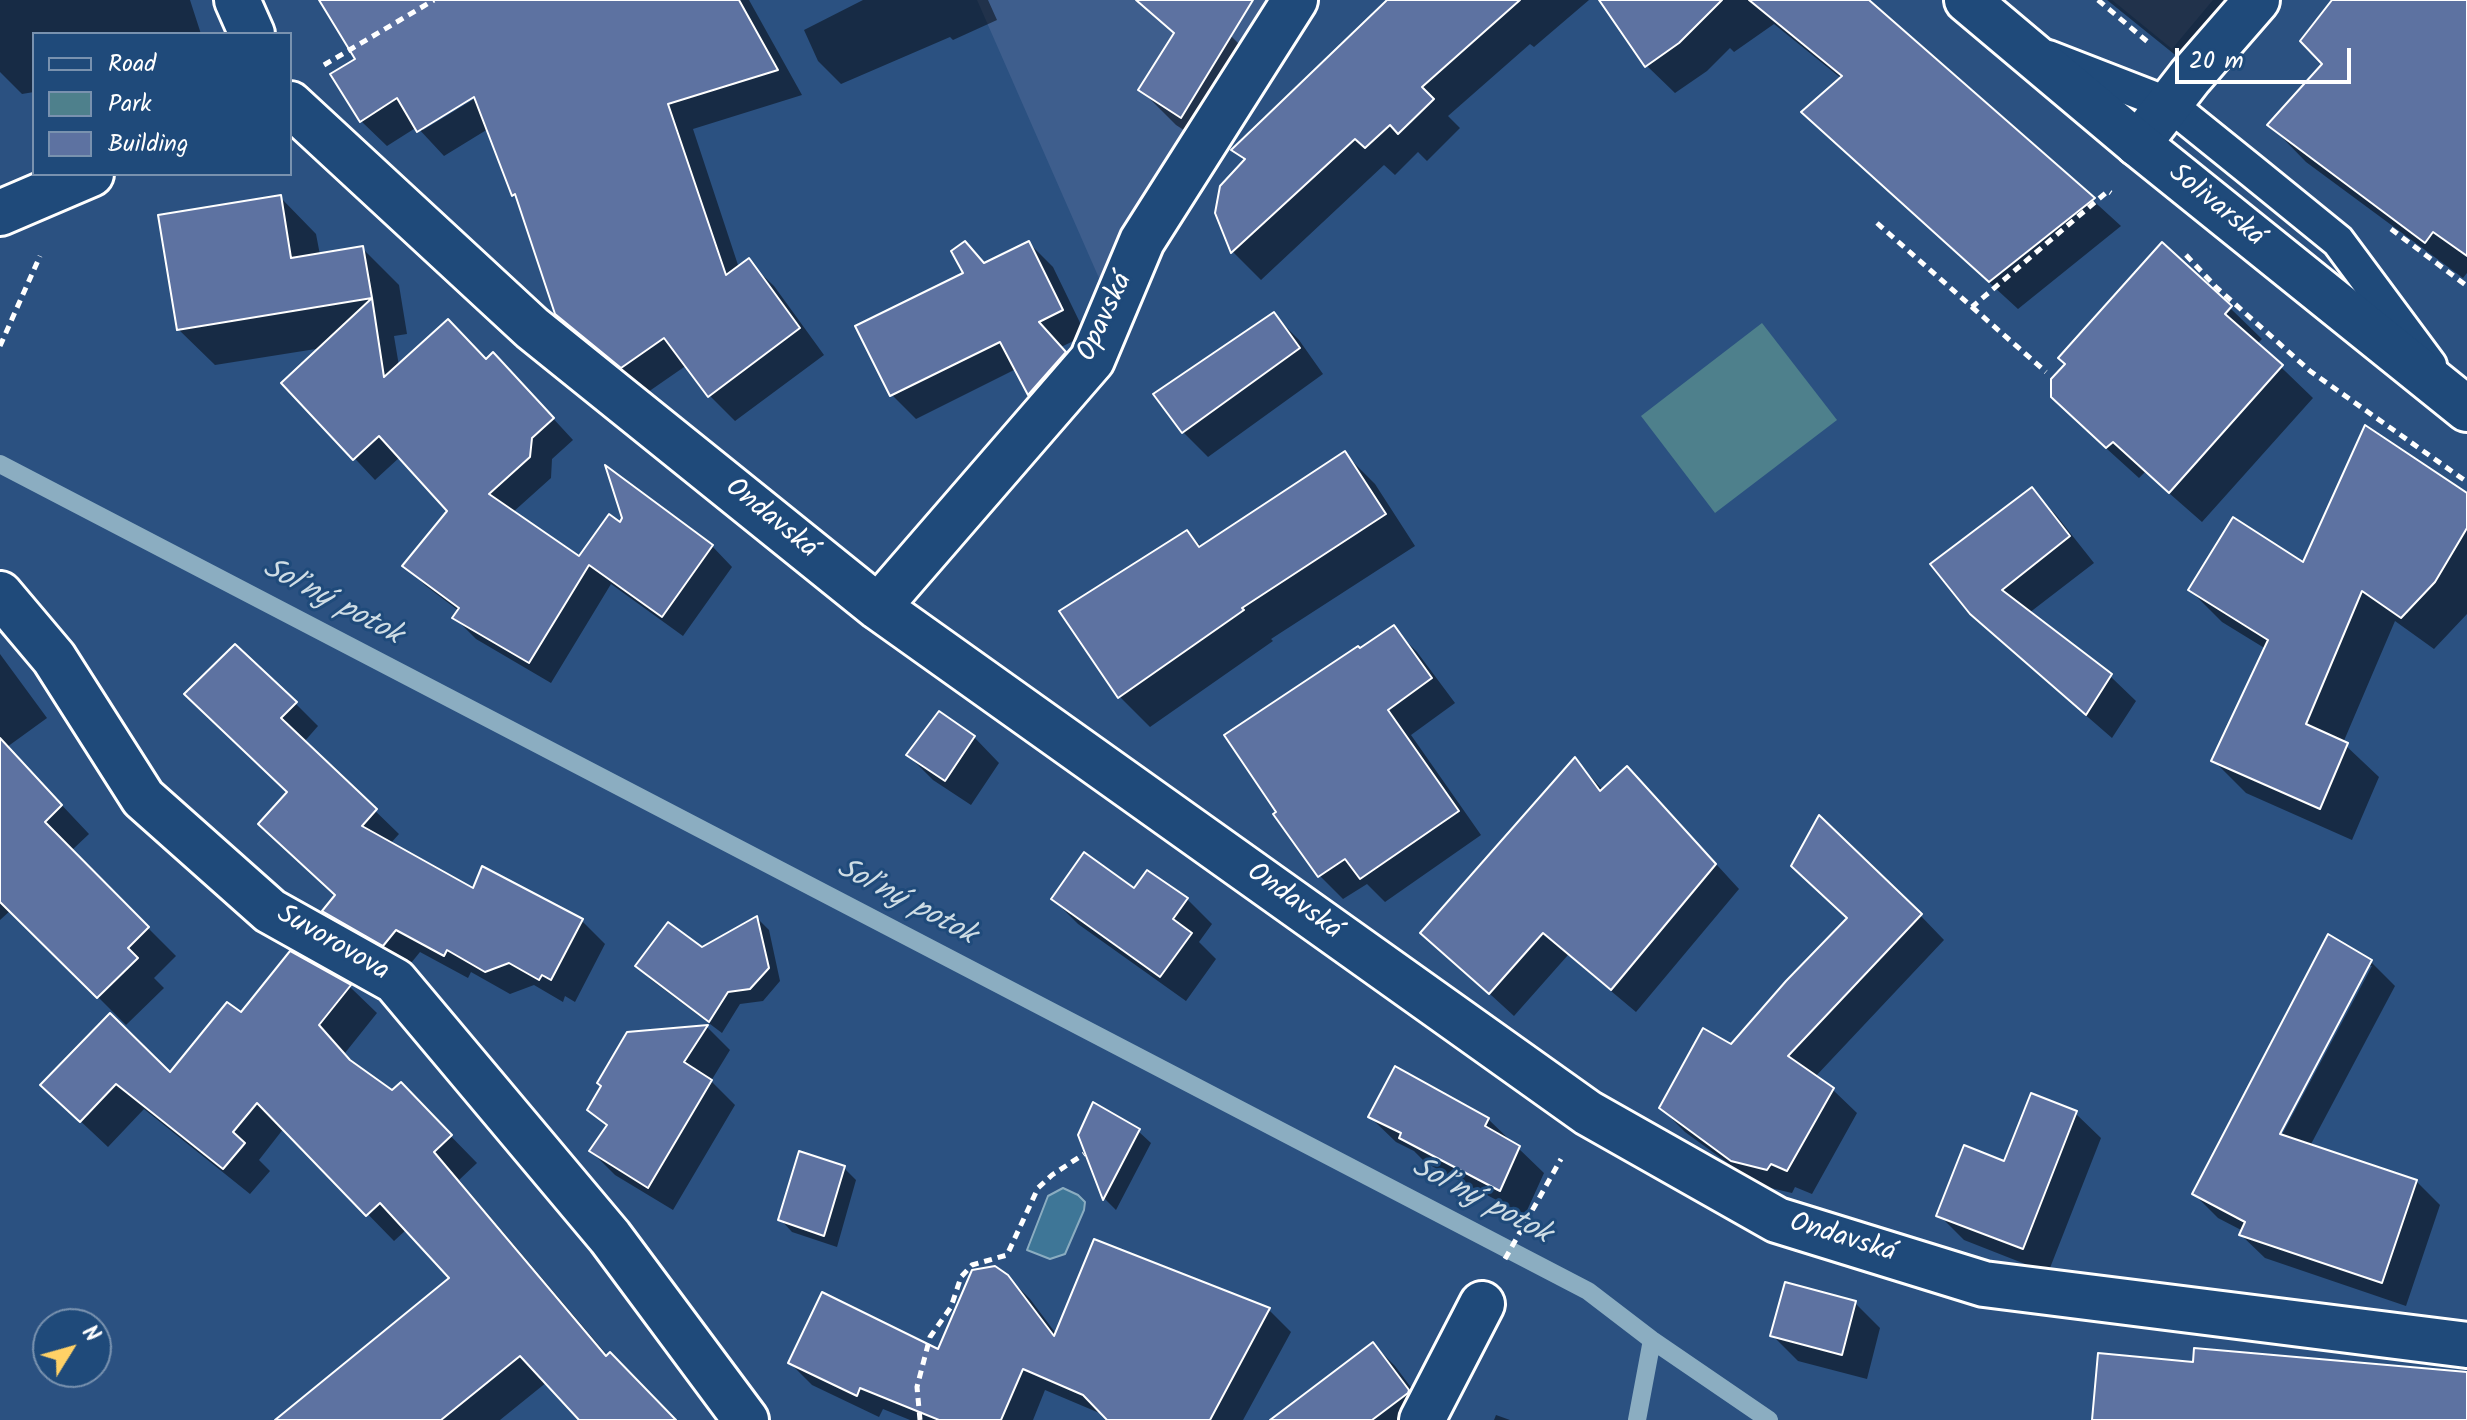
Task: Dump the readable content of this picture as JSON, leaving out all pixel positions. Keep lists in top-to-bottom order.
{
  "streets": {
    "street": [
      "Solivarská",
      "Opavská",
      "Ondavská",
      "Suvorovova"
    ]
  },
  "crossings": [
    ["Opavská", "Ondavská"]
  ],
  "water": ["Soľný potok"],
  "legend": ["Road", "Park", "Building"],
  "scale_bar": "20 m",
  "north": "top right"
}
